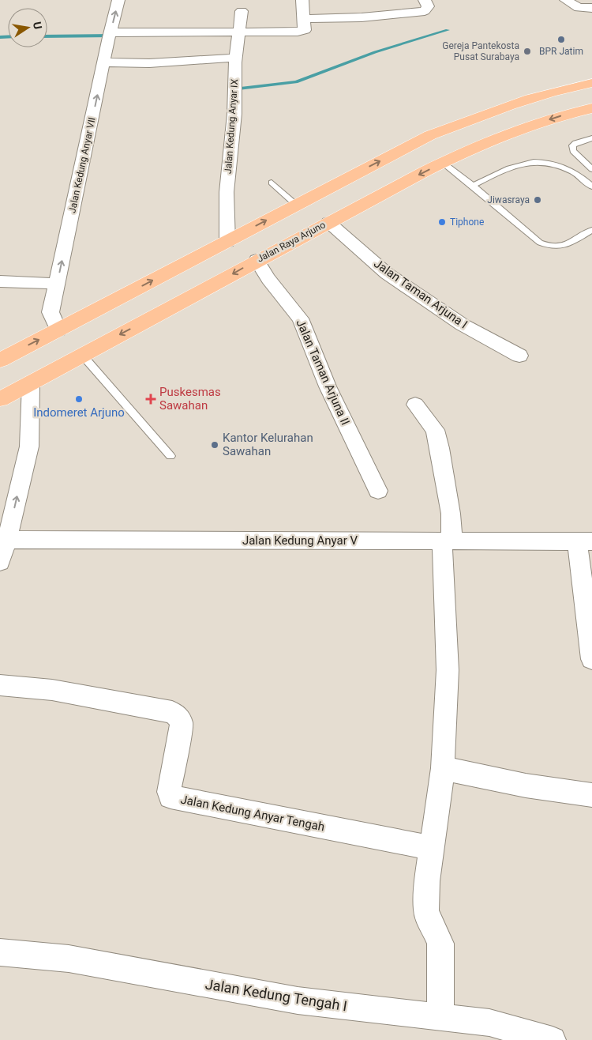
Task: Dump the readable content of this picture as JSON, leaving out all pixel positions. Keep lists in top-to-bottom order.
{
  "streets": {
    "highway": ["Jalan Raya Arjuno"],
    "street": [
      "Jalan Kedung Anyar IX",
      "Jalan Kedung Anyar VII",
      "Jalan Taman Arjuna I",
      "Jalan Taman Arjuna II",
      "Jalan Kedung Anyar V",
      "Jalan Kedung Anyar Tengah",
      "Jalan Kedung Tengah I"
    ]
  },
  "crossings": [
    ["Jalan Raya Arjuno", "Jalan Taman Arjuna I"],
    ["Jalan Raya Arjuno", "Jalan Taman Arjuna II"]
  ],
  "one_way": ["Jalan Kedung Anyar VII"],
  "places": {
    "other": [
      "BPR Jatim",
      "Gereja Pantekosta Pusat Surabaya",
      "Jiwasraya",
      "Tiphone",
      "Indomeret Arjuno",
      "Kantor Kelurahan Sawahan"
    ],
    "health": ["Puskesmas Sawahan"]
  },
  "north": "right"
}
